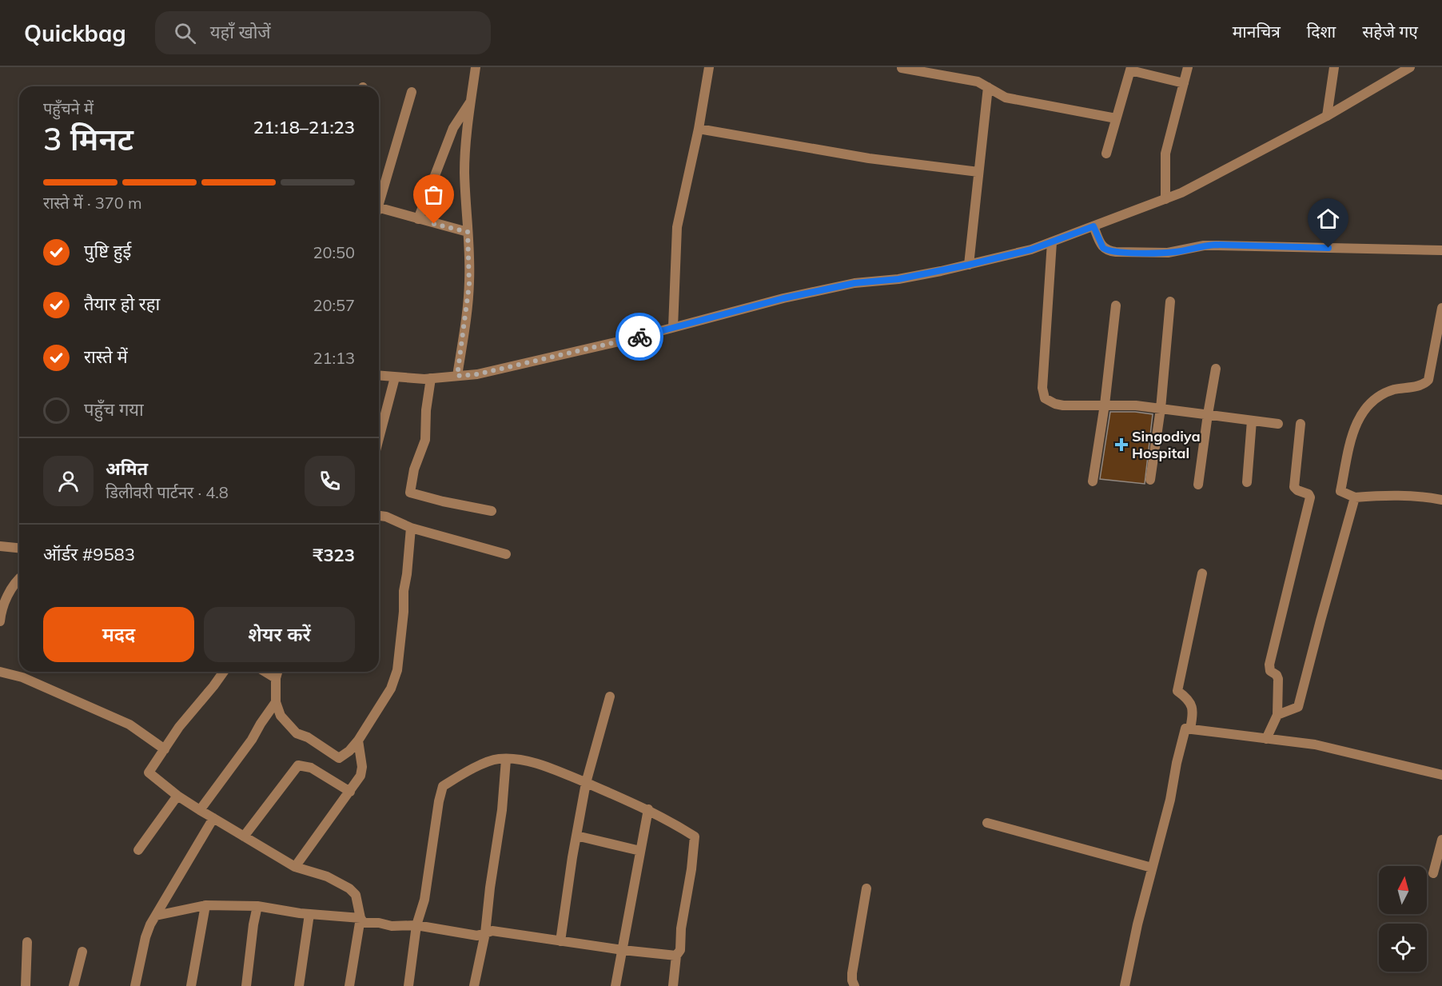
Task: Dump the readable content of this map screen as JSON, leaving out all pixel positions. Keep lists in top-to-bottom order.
{
  "places": {
    "health": ["Singodiya Hospital"]
  },
  "north": "top",
  "page": {
    "header": "Quickbag",
    "search": "यहाँ खोजें",
    "nav": ["मानचित्र", "दिशा", "सहेजे गए"],
    "heading": ["3 मिनट", "पहुँचने में", "21:18–21:23"],
    "panel": [
      "अमित",
      "डिलीवरी पार्टनर · 4.8",
      "ऑर्डर #9583",
      "₹323"
    ],
    "bar": "रास्ते में · 370 m",
    "list": [
      ["पुष्टि हुई", "20:50"],
      ["तैयार हो रहा", "20:57"],
      ["रास्ते में", "21:13"],
      "पहुँच गया"
    ],
    "buttons": ["मदद", "शेयर करें"]
  }
}
